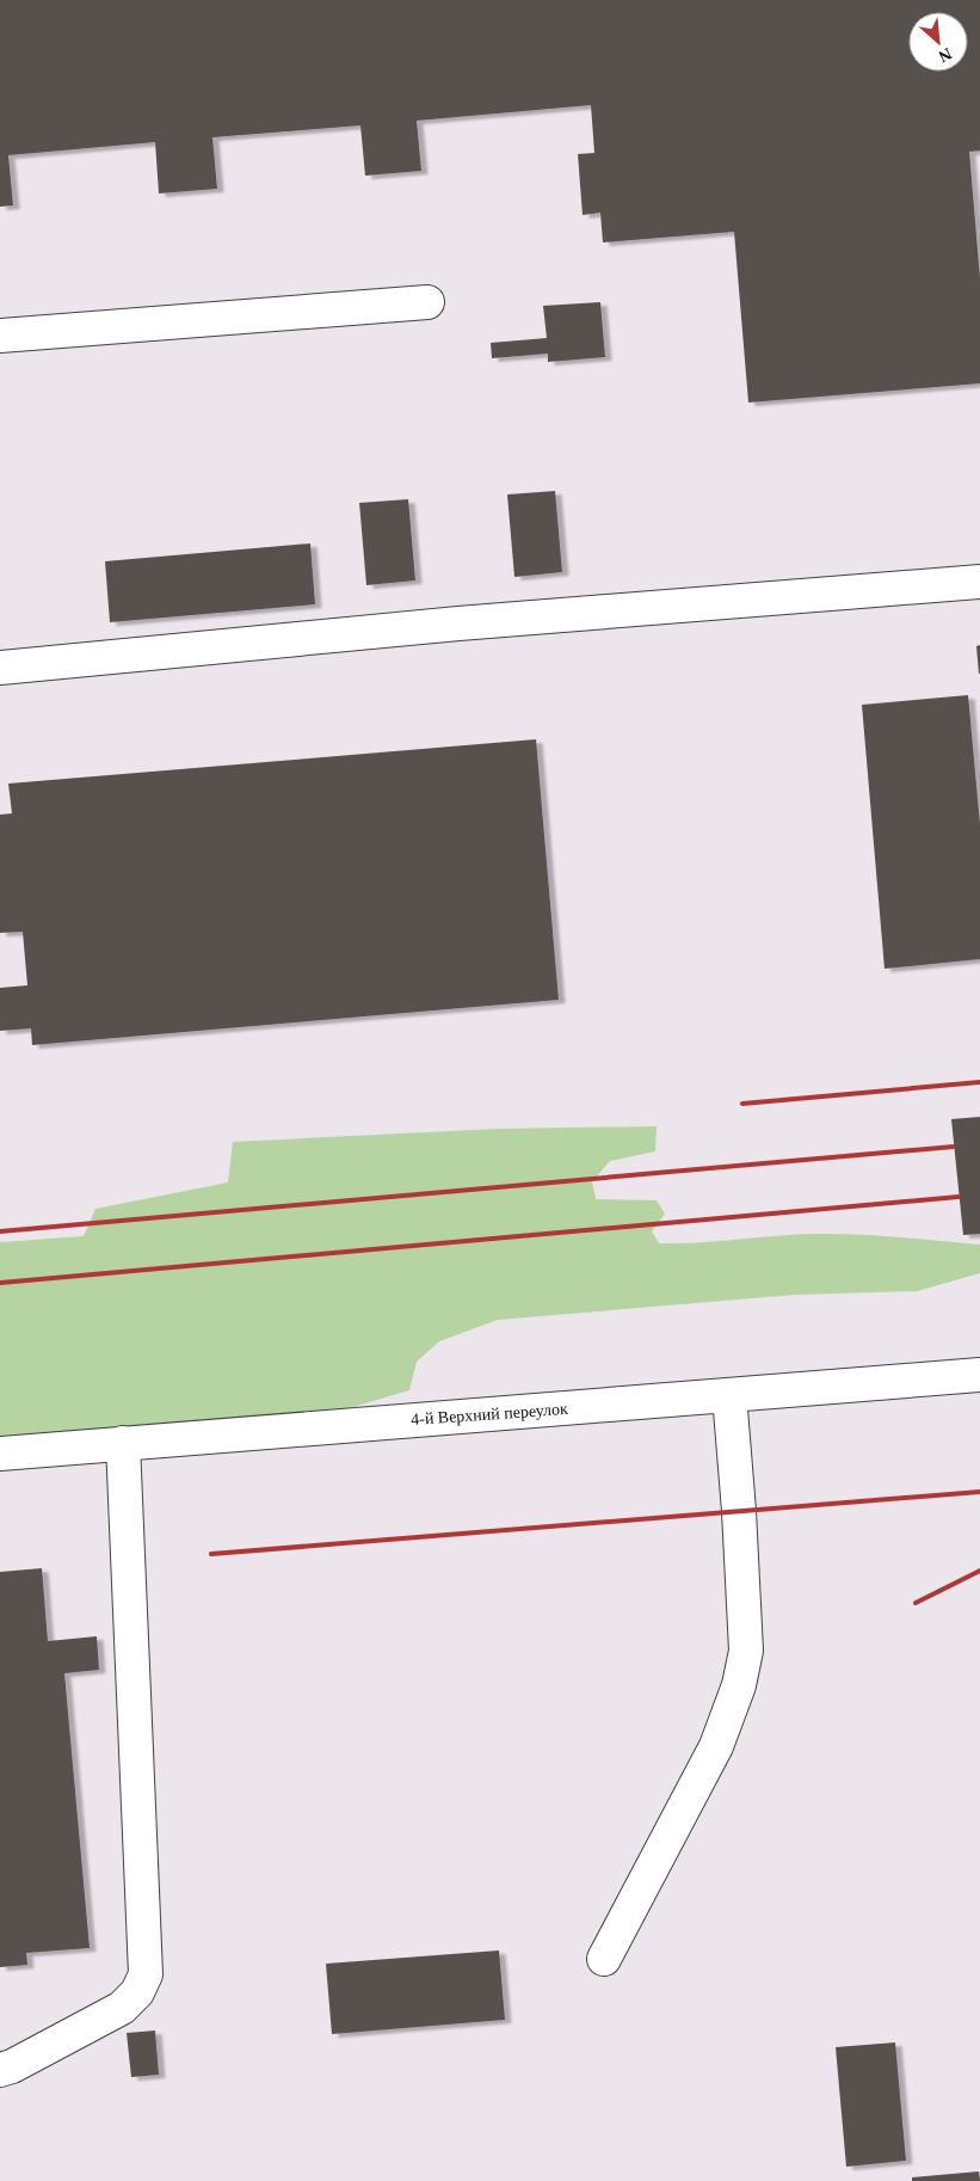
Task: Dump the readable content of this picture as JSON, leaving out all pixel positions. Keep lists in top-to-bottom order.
{
  "streets": {
    "street": ["4-й Верхний переулок"]
  },
  "north": "bottom right"
}
